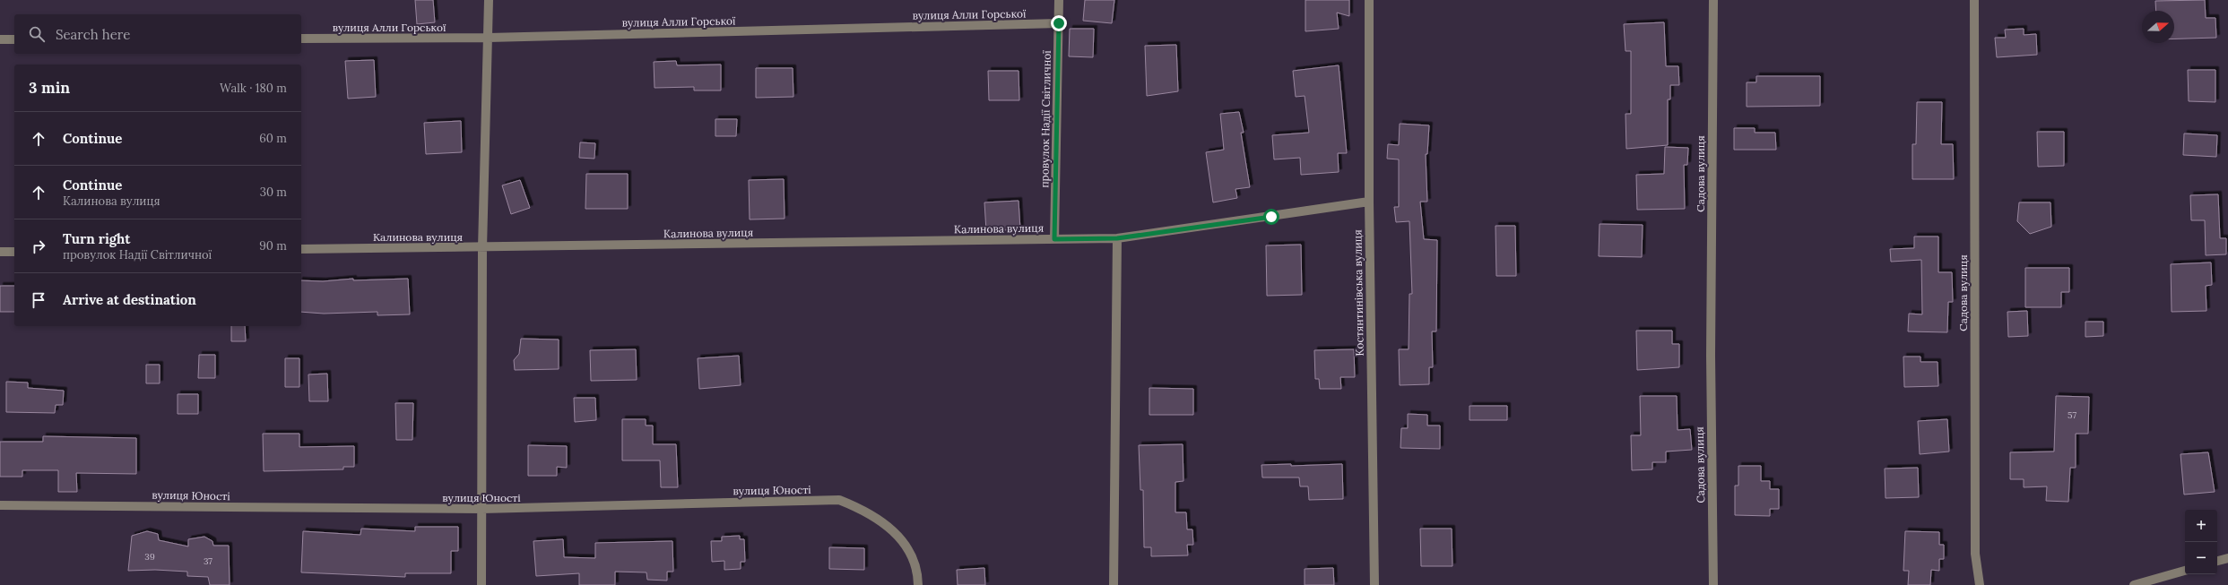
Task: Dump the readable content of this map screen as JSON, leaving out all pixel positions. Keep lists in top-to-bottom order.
{
  "streets": {
    "street": [
      "вулиця Алли Горської",
      "провулок Надії Світличної",
      "Садова вулиця",
      "Калинова вулиця",
      "Костянтинівська вулиця",
      "вулиця Юності"
    ]
  },
  "crossings": [
    ["вулиця Алли Горської", "провулок Надії Світличної"],
    ["провулок Надії Світличної", "Калинова вулиця"],
    ["Калинова вулиця", "Костянтинівська вулиця"]
  ],
  "house_numbers": ["57", "39", "37"],
  "north": "right",
  "page": {
    "search": "Search here",
    "heading": ["3 min", "Walk · 180 m"],
    "list": [
      ["Continue", "60 m"],
      ["Continue", "Калинова вулиця", "30 m"],
      ["Turn right", "провулок Надії Світличної", "90 m"],
      "Arrive at destination"
    ],
    "map_buttons": ["+", "−"]
  }
}
